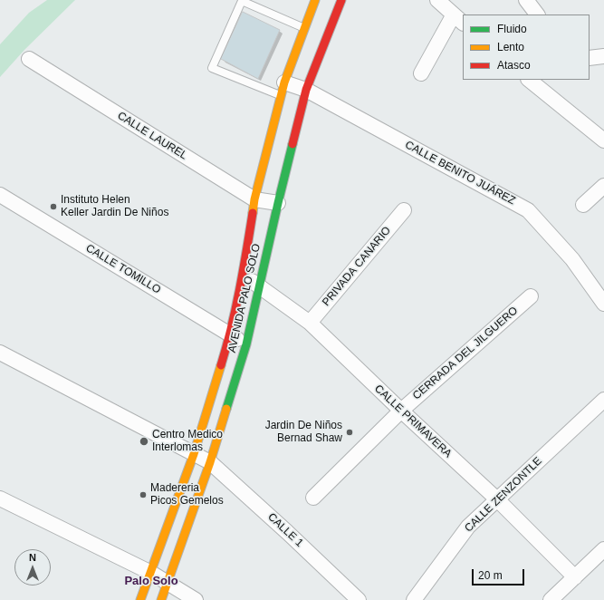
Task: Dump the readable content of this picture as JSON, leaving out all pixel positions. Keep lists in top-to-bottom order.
{
  "streets": {
    "main road": ["AVENIDA PALO SOLO"],
    "street": [
      "CALLE LAUREL",
      "CALLE BENITO JUÁREZ",
      "PRIVADA CANARIO",
      "CALLE TOMILLO",
      "CERRADA DEL JILGUERO",
      "CALLE PRIMAVERA",
      "CALLE ZENZONTLE",
      "CALLE 1"
    ]
  },
  "crossings": [
    ["CALLE LAUREL", "AVENIDA PALO SOLO"],
    ["CALLE BENITO JUÁREZ", "AVENIDA PALO SOLO"],
    ["PRIVADA CANARIO", "CALLE PRIMAVERA"],
    ["CALLE TOMILLO", "AVENIDA PALO SOLO"],
    ["AVENIDA PALO SOLO", "CALLE PRIMAVERA"],
    ["AVENIDA PALO SOLO", "CALLE 1"],
    ["CERRADA DEL JILGUERO", "CALLE PRIMAVERA"],
    ["CALLE PRIMAVERA", "CALLE ZENZONTLE"]
  ],
  "districts": ["Palo Solo"],
  "places": [
    "Instituto Helen Keller Jardin De Niños",
    "Jardin De Niños Bernad Shaw",
    "Centro Medico Interlomas",
    "Madereria Picos Gemelos"
  ],
  "legend": ["Fluido", "Lento", "Atasco"],
  "scale_bar": "20 m",
  "north": "top"
}
